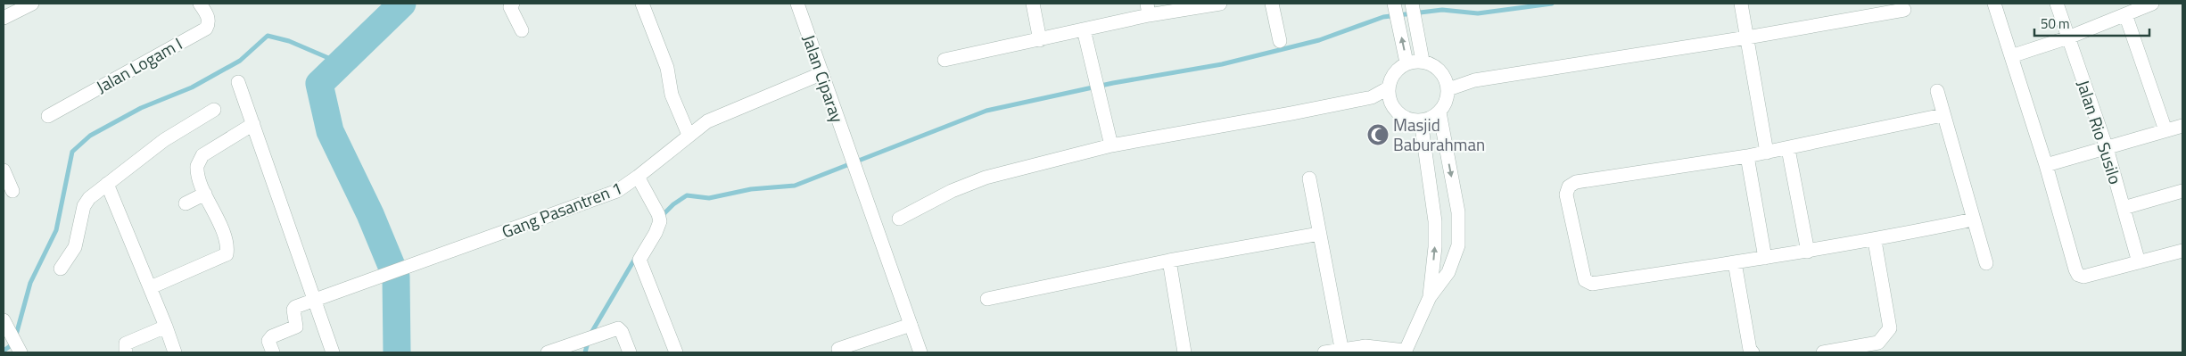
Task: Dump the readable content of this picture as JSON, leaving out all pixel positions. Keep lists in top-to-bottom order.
{
  "streets": {
    "street": [
      "Jalan Logam I",
      "Jalan Ciparay",
      "Jalan Rio Susilo",
      "Gang Pasantren 1"
    ]
  },
  "crossings": [
    ["Jalan Ciparay", "Gang Pasantren 1"]
  ],
  "places": {
    "mosque": ["Masjid Baburahman"]
  },
  "scale_bar": "50 m"
}
